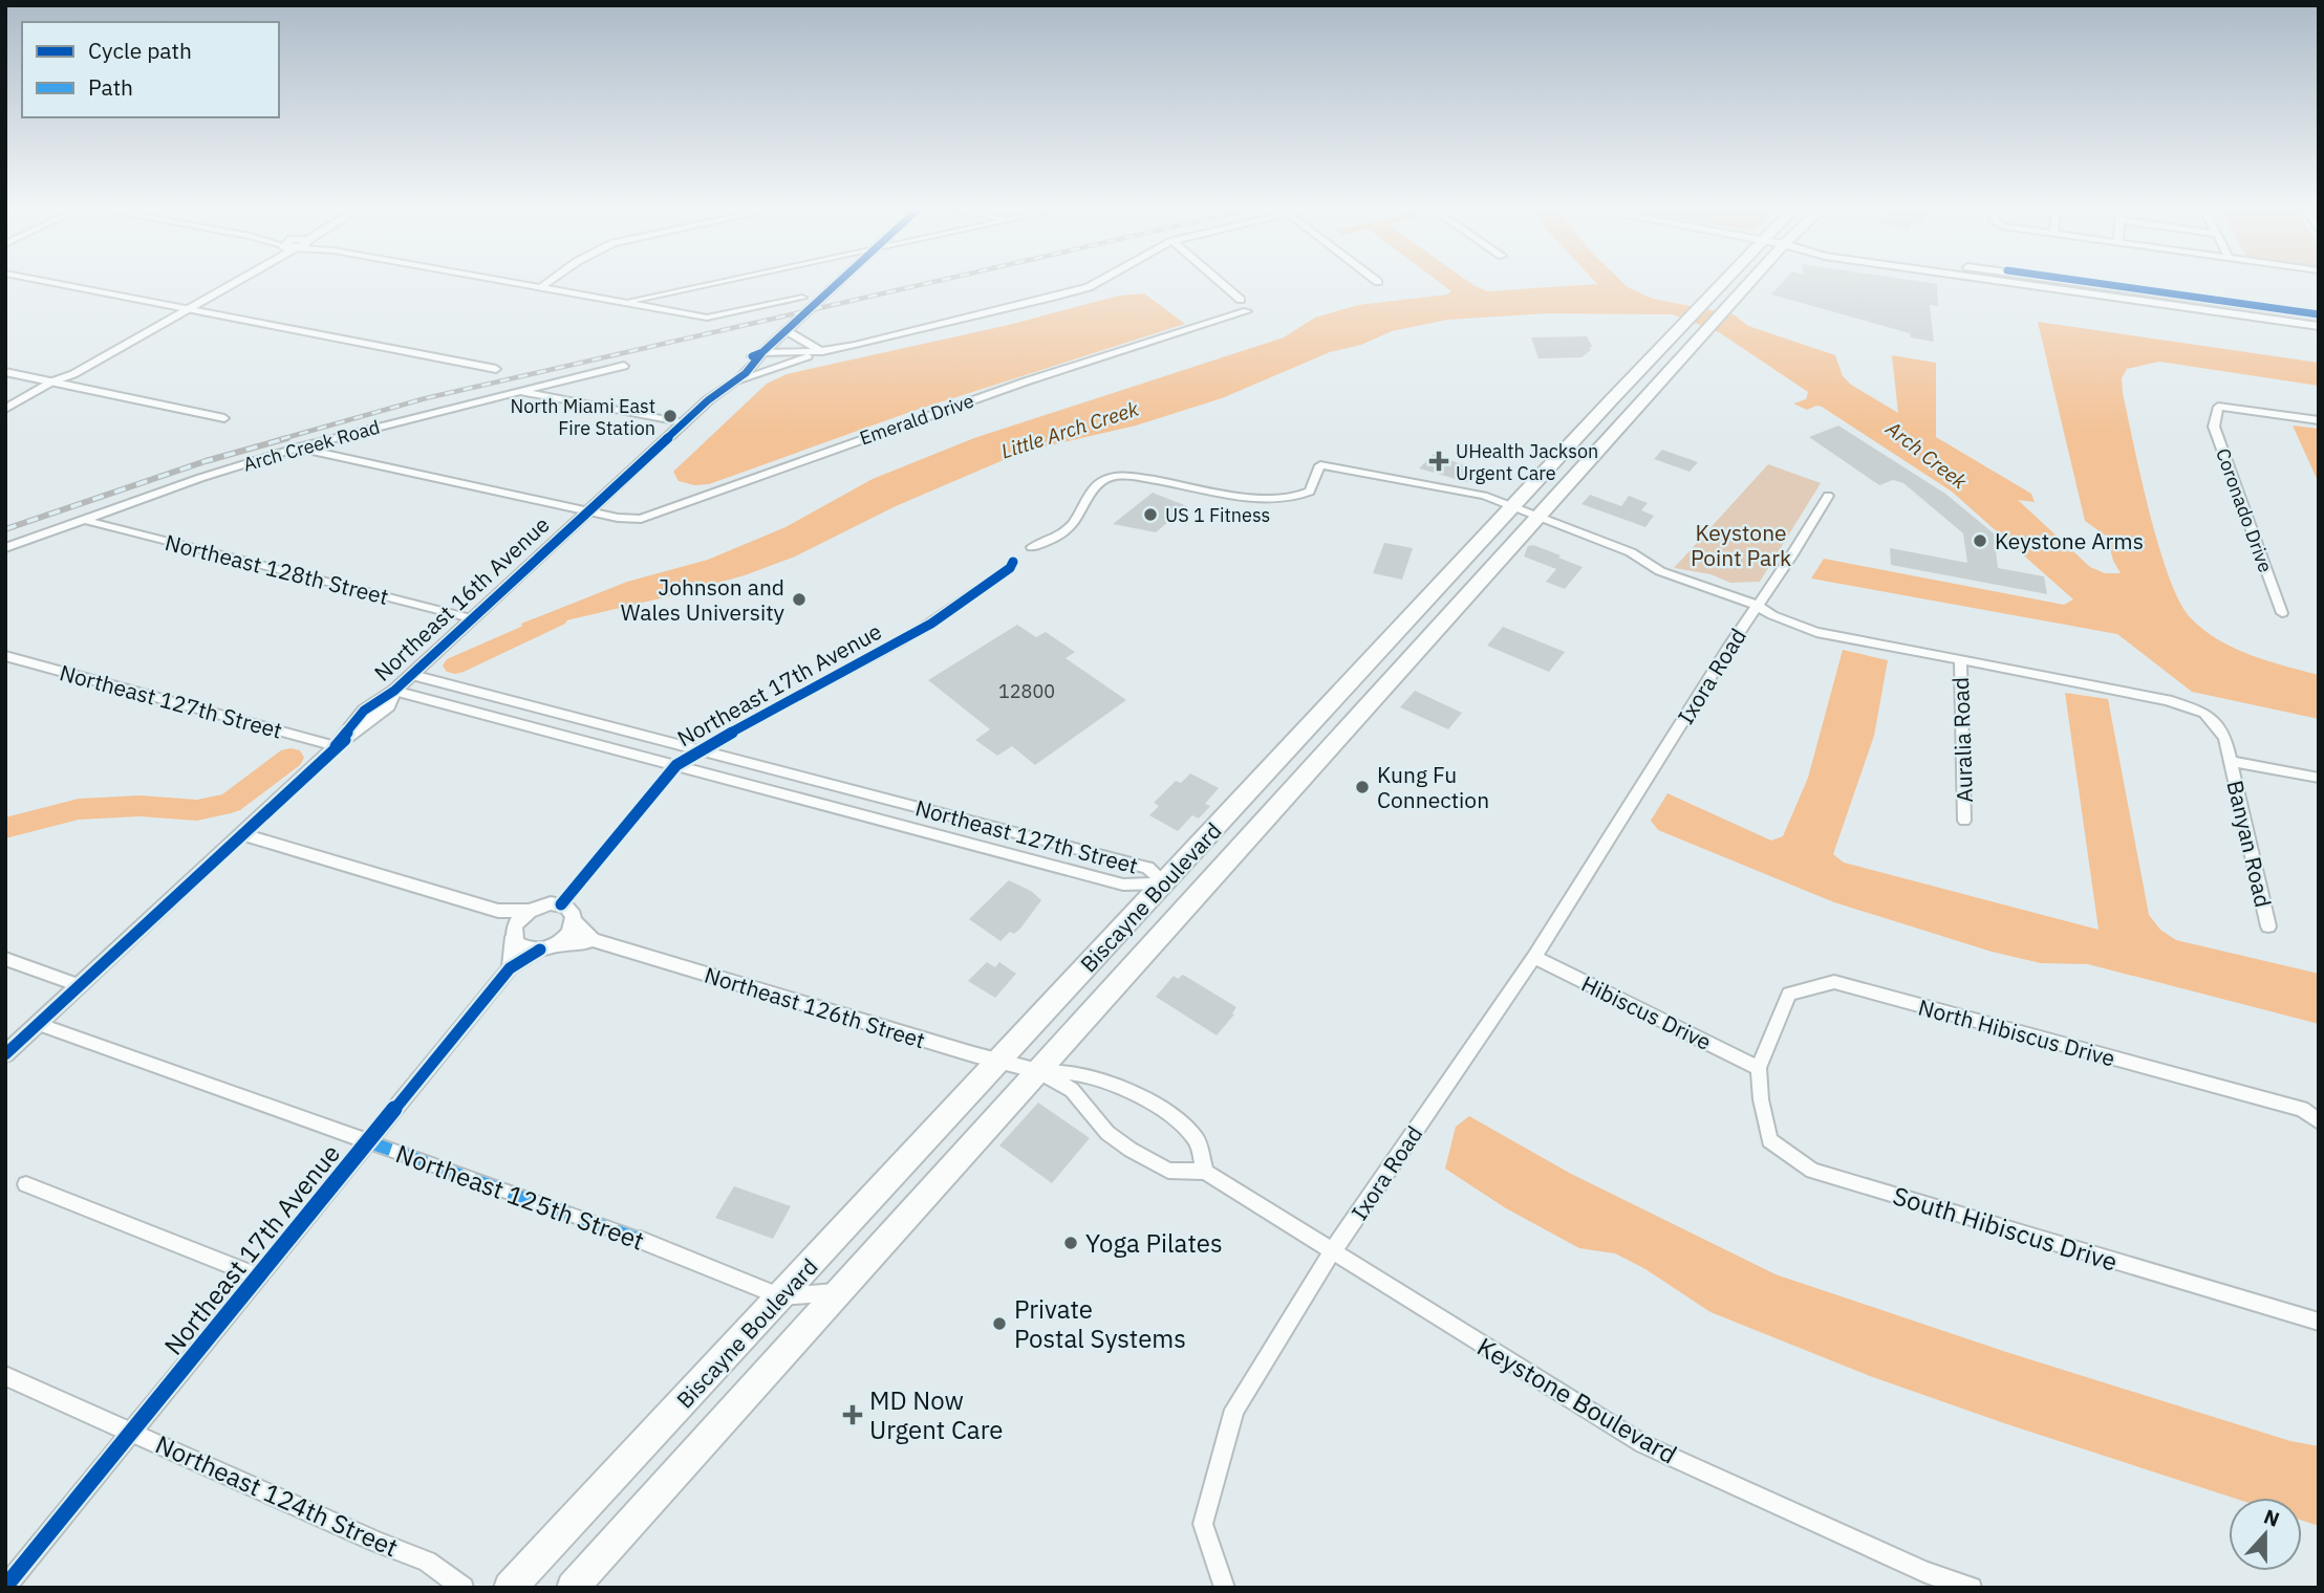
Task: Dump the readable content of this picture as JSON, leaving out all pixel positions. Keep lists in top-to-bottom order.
{
  "streets": {
    "main road": ["Biscayne Boulevard"],
    "street": [
      "Emerald Drive",
      "Arch Creek Road",
      "Coronado Drive",
      "Northeast 128th Street",
      "Northeast 16th Avenue",
      "Ixora Road",
      "Northeast 17th Avenue",
      "Northeast 127th Street",
      "Auralia Road",
      "Banyan Road",
      "Northeast 126th Street",
      "Hibiscus Drive",
      "North Hibiscus Drive",
      "Northeast 125th Street",
      "South Hibiscus Drive",
      "Keystone Boulevard",
      "Northeast 124th Street"
    ]
  },
  "crossings": [
    ["Emerald Drive", "Arch Creek Road"],
    ["Emerald Drive", "Northeast 16th Avenue"],
    ["Arch Creek Road", "Northeast 128th Street"],
    ["Northeast 128th Street", "Northeast 16th Avenue"],
    ["Northeast 16th Avenue", "Northeast 127th Street"],
    ["Northeast 16th Avenue", "Northeast 125th Street"],
    ["Ixora Road", "Auralia Road"],
    ["Ixora Road", "Banyan Road"],
    ["Ixora Road", "Hibiscus Drive"],
    ["Ixora Road", "Keystone Boulevard"],
    ["Northeast 17th Avenue", "Northeast 127th Street"],
    ["Northeast 17th Avenue", "Northeast 126th Street"],
    ["Northeast 17th Avenue", "Northeast 125th Street"],
    ["Northeast 17th Avenue", "Northeast 124th Street"],
    ["Northeast 127th Street", "Biscayne Boulevard"],
    ["Biscayne Boulevard", "Northeast 126th Street"],
    ["Biscayne Boulevard", "Northeast 125th Street"],
    ["Hibiscus Drive", "North Hibiscus Drive"],
    ["Hibiscus Drive", "South Hibiscus Drive"],
    ["North Hibiscus Drive", "South Hibiscus Drive"]
  ],
  "water": ["Little Arch Creek", "Arch Creek"],
  "parks": ["Keystone Point Park"],
  "places": {
    "other": [
      "North Miami East Fire Station",
      "US 1 Fitness",
      "Keystone Arms",
      "Johnson and Wales University",
      "Kung Fu Connection",
      "Yoga Pilates",
      "Private Postal Systems"
    ],
    "health": ["UHealth Jackson Urgent Care", "MD Now Urgent Care"]
  },
  "house_numbers": ["12800"],
  "legend": ["Cycle path", "Path"],
  "north": "top"
}
